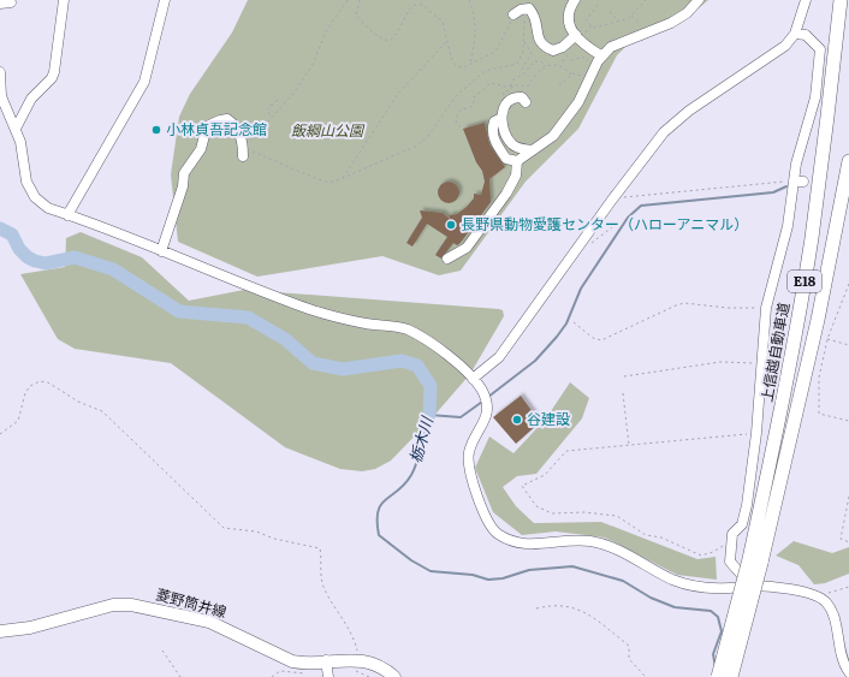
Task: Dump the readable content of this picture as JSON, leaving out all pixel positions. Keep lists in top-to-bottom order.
{
  "streets": {
    "highway": ["E18", "上信越自動車道"],
    "main road": ["菱野筒井線"]
  },
  "water": ["栃木川"],
  "parks": ["飯綱山公園"],
  "places": ["小林貞吾記念館", "長野県動物愛護センター（ハローアニマル）", "谷建設"]
}
